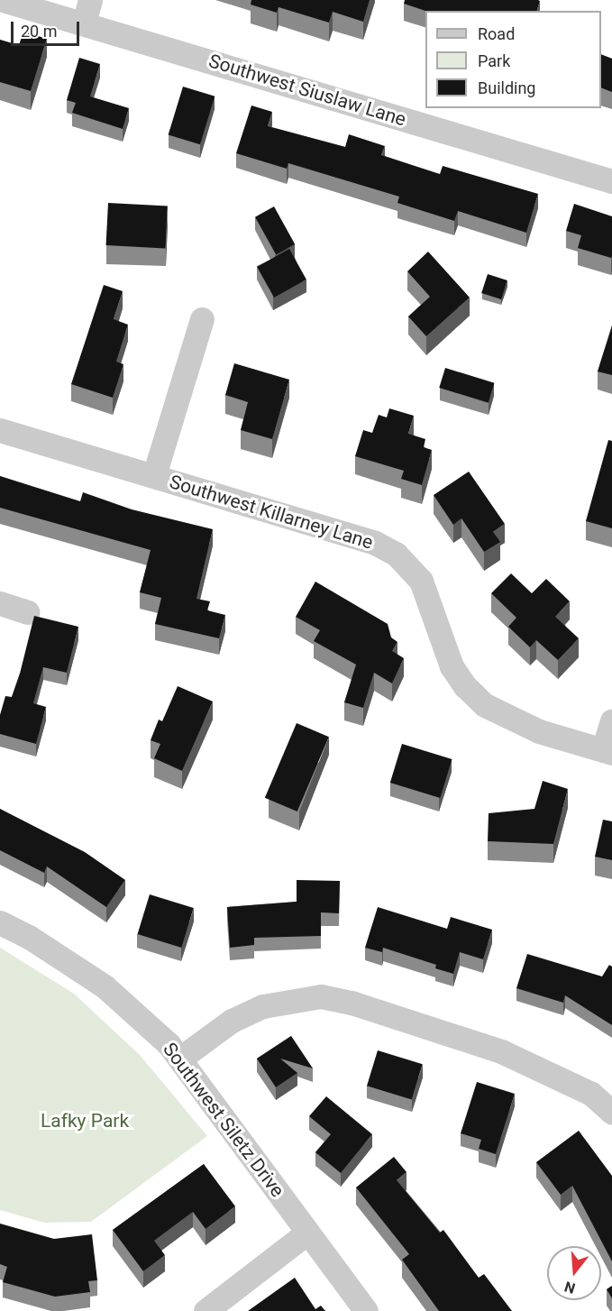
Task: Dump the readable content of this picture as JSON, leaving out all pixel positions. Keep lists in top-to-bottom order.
{
  "streets": {
    "street": ["Southwest Siuslaw Lane", "Southwest Killarney Lane", "Southwest Siletz Drive"]
  },
  "parks": ["Lafky Park"],
  "legend": ["Road", "Park", "Building"],
  "scale_bar": "20 m",
  "north": "bottom"
}
